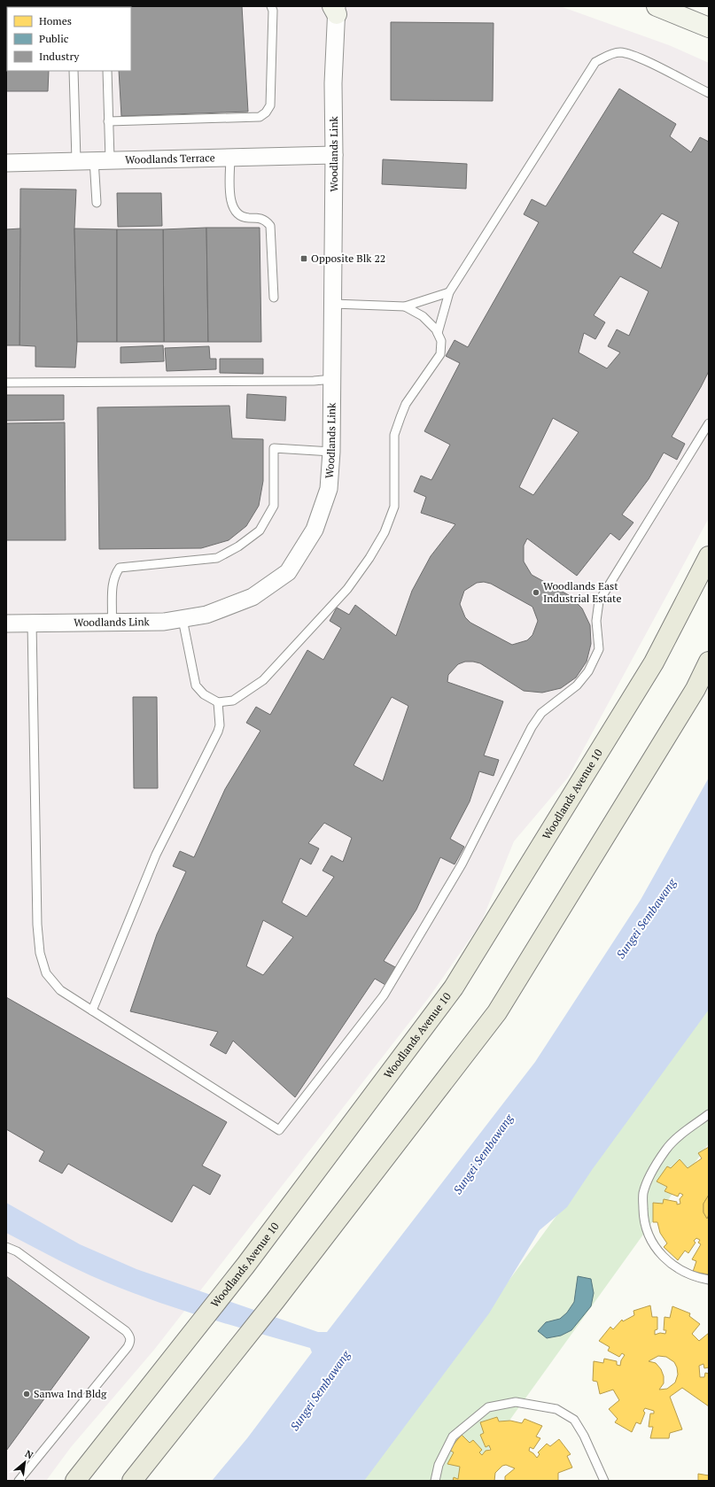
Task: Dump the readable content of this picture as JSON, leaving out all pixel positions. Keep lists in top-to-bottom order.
{
  "streets": {
    "main road": ["Woodlands Avenue 10"],
    "street": ["Woodlands Link", "Woodlands Terrace"]
  },
  "crossings": [
    ["Woodlands Link", "Woodlands Terrace"]
  ],
  "water": ["Sungei Sembawang"],
  "places": {
    "transit": ["Opposite Blk 22"],
    "other": ["Woodlands East Industrial Estate", "Sanwa Ind Bldg"]
  },
  "legend": ["Homes", "Public", "Industry"],
  "north": "top right"
}
